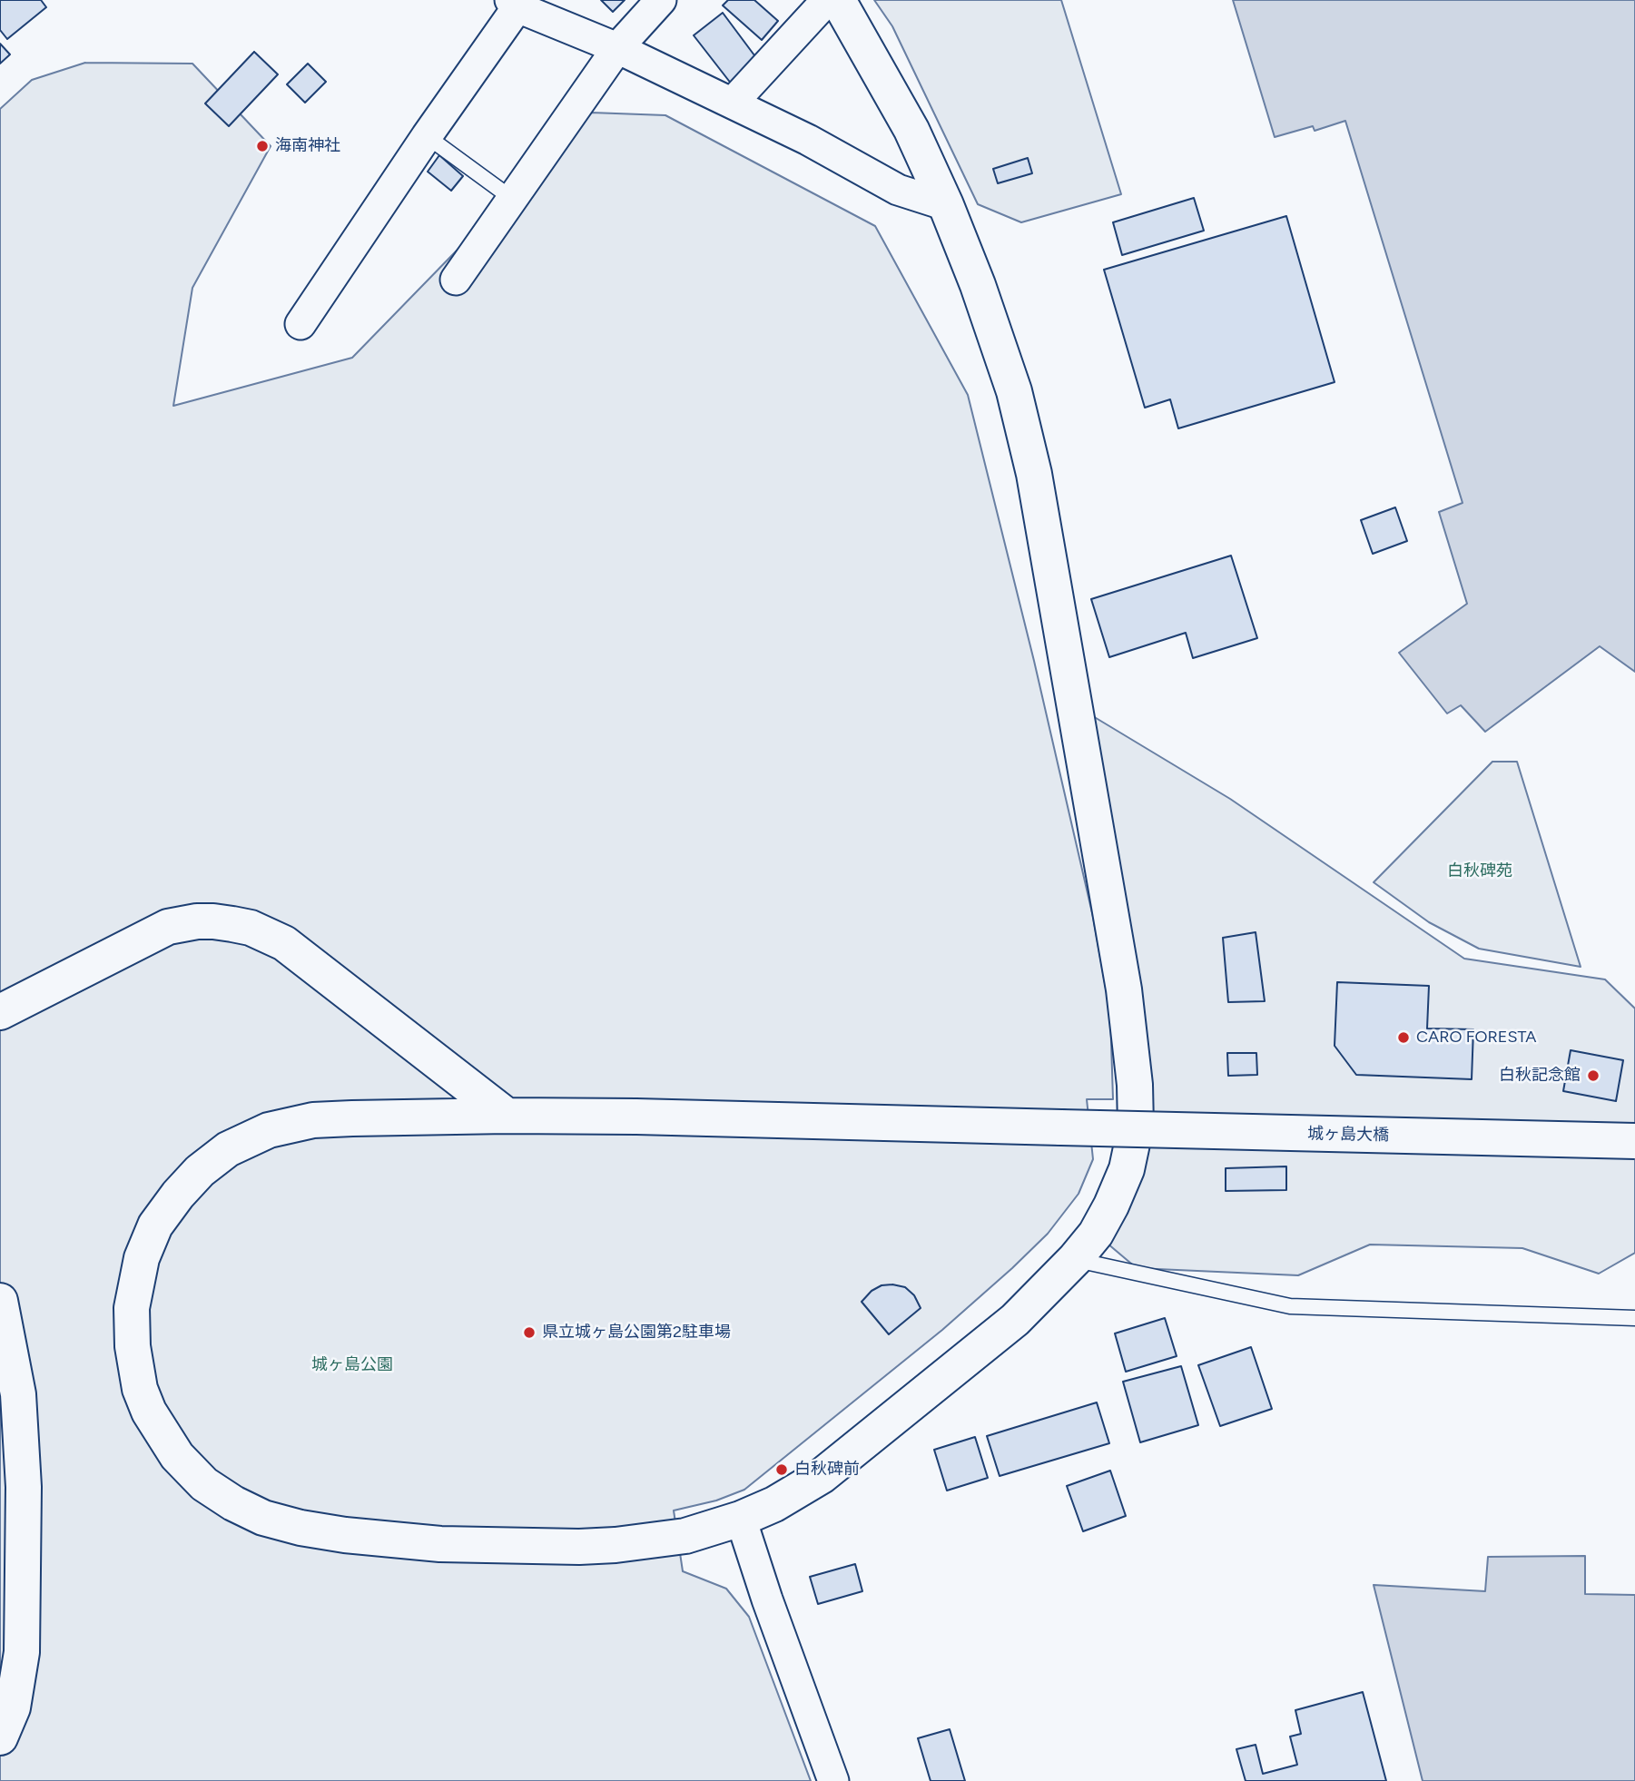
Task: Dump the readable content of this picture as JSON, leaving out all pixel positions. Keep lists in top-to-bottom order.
{
  "streets": {
    "street": ["城ヶ島大橋"]
  },
  "parks": ["白秋碑苑", "城ヶ島公園"],
  "places": [
    "海南神社",
    "CARO FORESTA",
    "白秋記念館",
    "県立城ヶ島公園第2駐車場",
    "白秋碑前"
  ]
}
